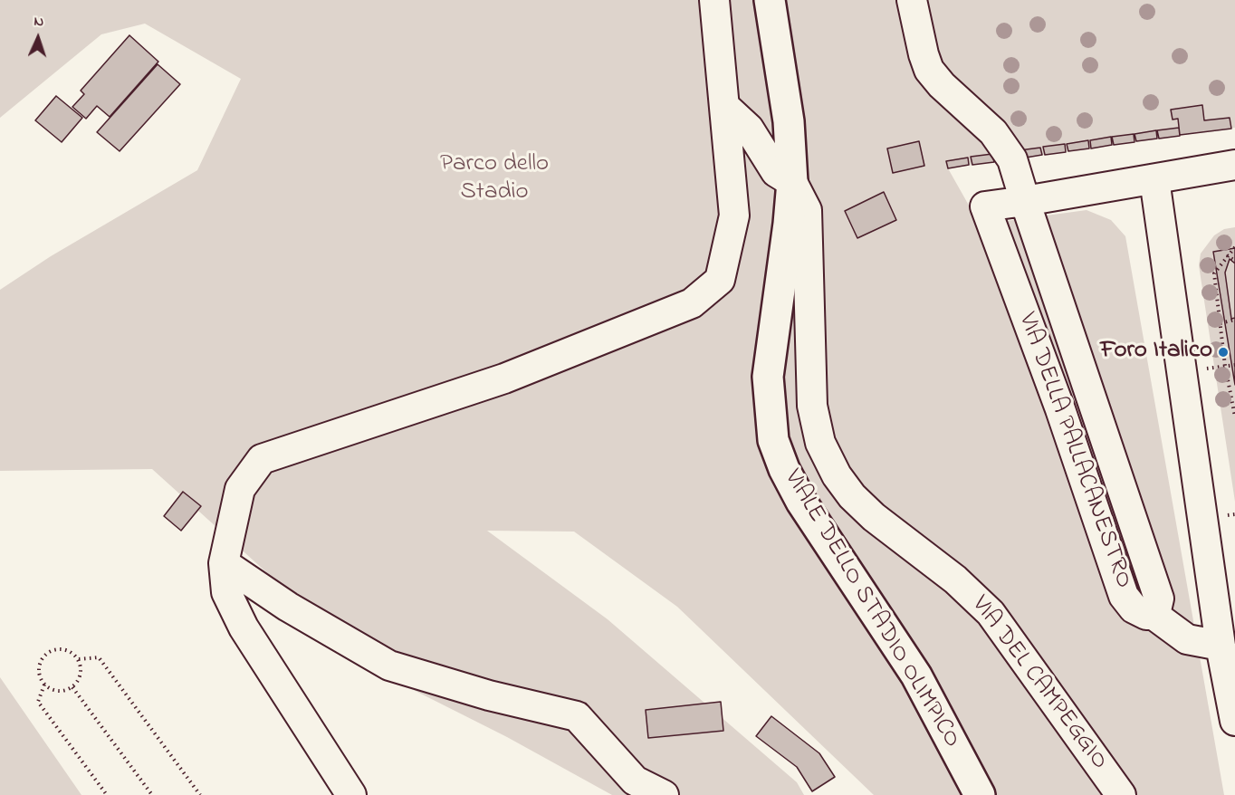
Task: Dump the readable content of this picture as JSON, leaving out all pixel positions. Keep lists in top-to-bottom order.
{
  "streets": {
    "main road": ["VIALE DELLO STADIO OLIMPICO"],
    "street": ["VIA DELLA PALLACANESTRO", "VIA DEL CAMPEGGIO"]
  },
  "crossings": [
    ["VIALE DELLO STADIO OLIMPICO", "VIA DEL CAMPEGGIO"]
  ],
  "parks": ["Parco dello Stadio"],
  "places": ["Foro Italico"],
  "north": "top"
}
